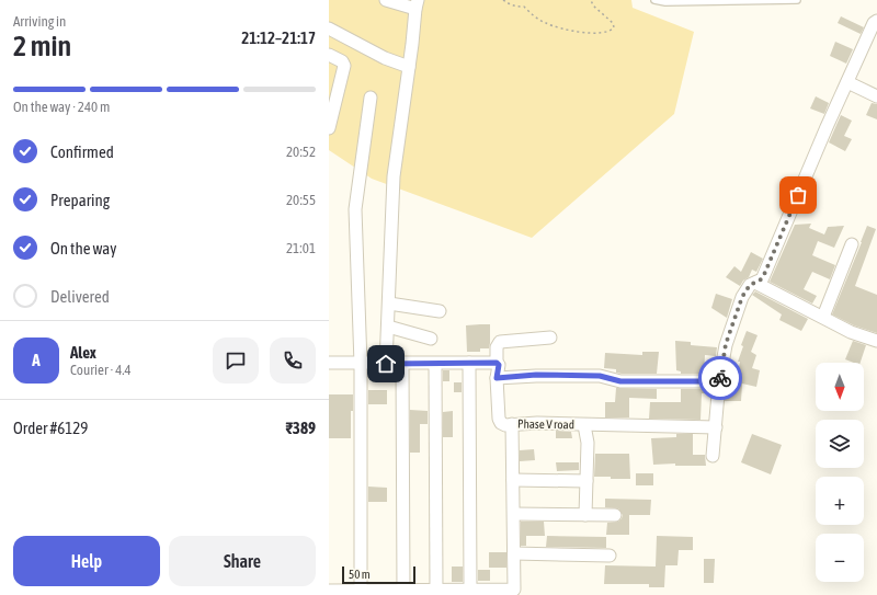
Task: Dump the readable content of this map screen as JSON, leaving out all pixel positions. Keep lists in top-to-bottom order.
{
  "streets": {
    "street": ["Phase V road"]
  },
  "scale_bar": "50 m",
  "north": "bottom",
  "page": {
    "heading": ["2 min", "Arriving in", "21:12–21:17"],
    "panel": [
      "Alex",
      "Courier · 4.4",
      "Order #6129",
      "₹389"
    ],
    "bar": "On the way · 240 m",
    "list": [
      ["Confirmed", "20:52"],
      ["Preparing", "20:55"],
      ["On the way", "21:01"],
      "Delivered"
    ],
    "round": "A",
    "map_buttons": ["+", "−"],
    "buttons": ["Help", "Share"],
    "scale": "50 m"
  }
}
